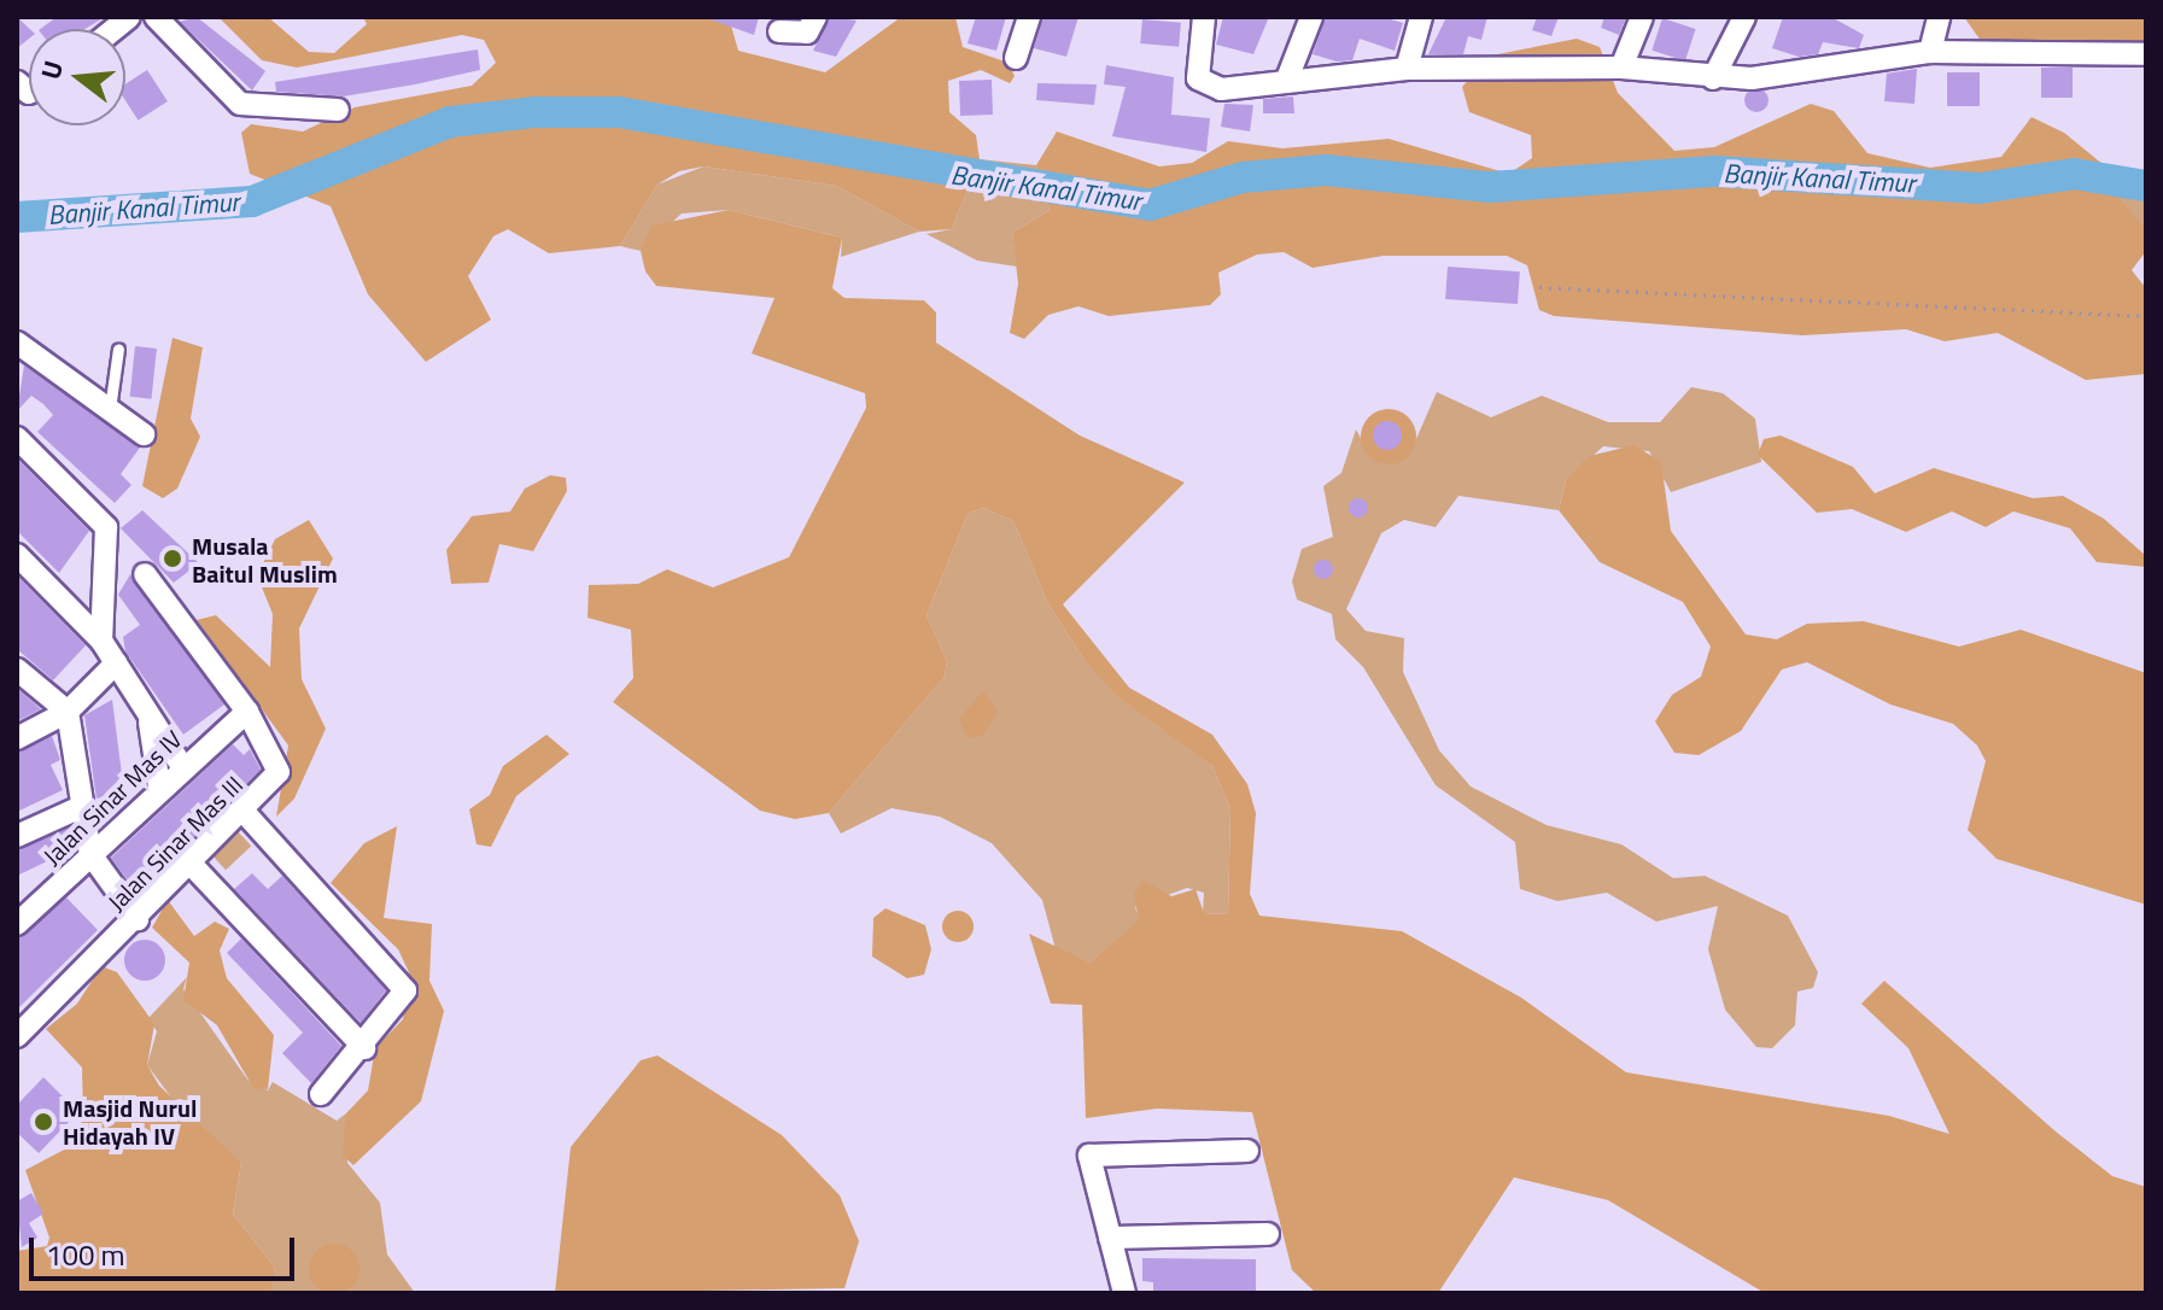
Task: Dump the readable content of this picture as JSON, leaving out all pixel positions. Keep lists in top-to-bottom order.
{
  "streets": {
    "street": ["Jalan Sinar Mas IV", "Jalan Sinar Mas III"]
  },
  "crossings": [
    ["Jalan Sinar Mas IV", "Jalan Sinar Mas III"]
  ],
  "water": ["Banjir Kanal Timur"],
  "places": ["Musala Baitul Muslim", "Masjid Nurul Hidayah IV"],
  "scale_bar": "100 m",
  "north": "left"
}
